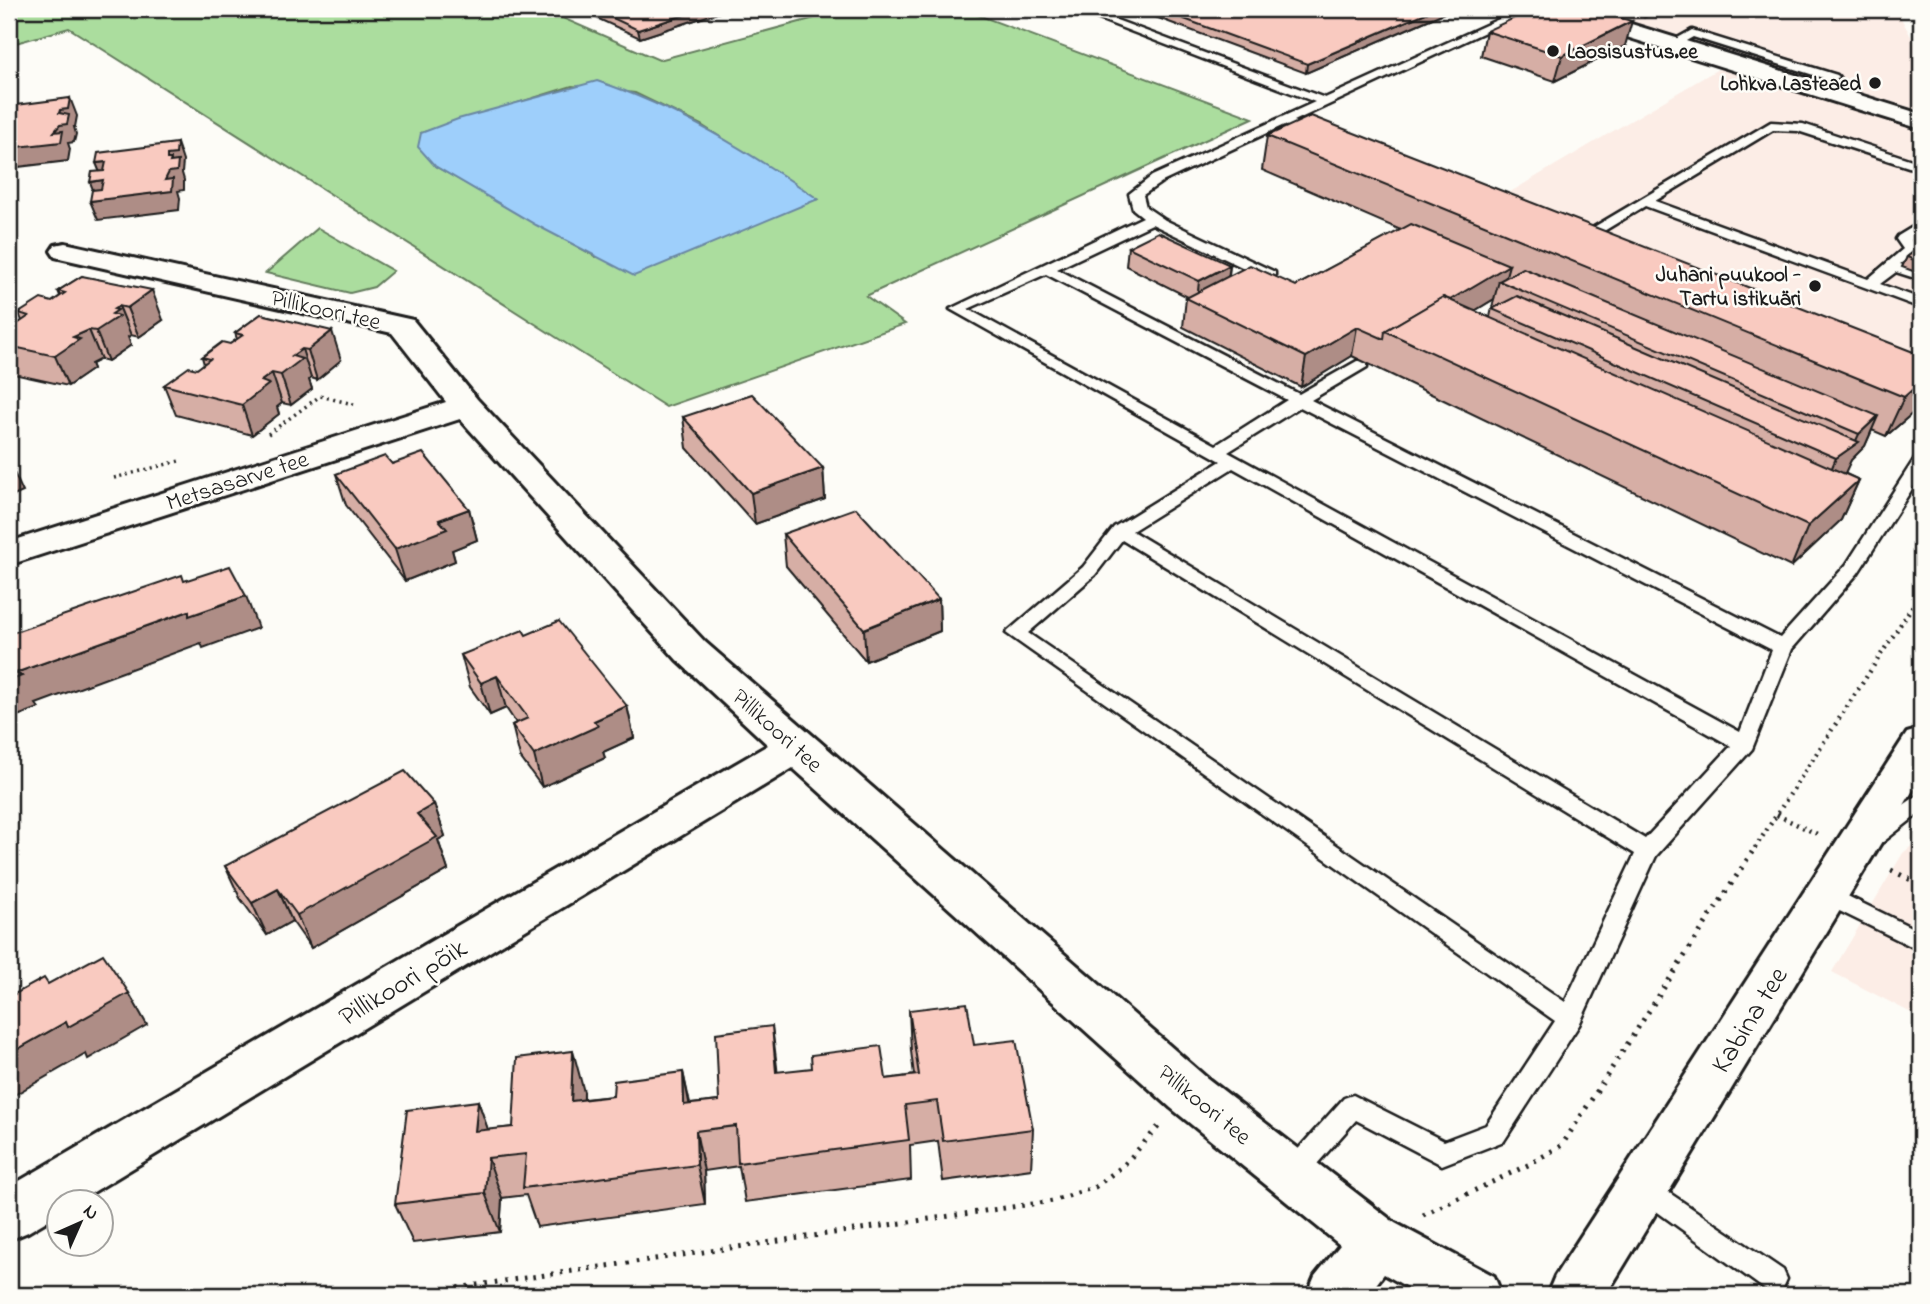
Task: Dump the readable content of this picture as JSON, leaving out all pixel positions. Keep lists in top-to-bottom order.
{
  "streets": {
    "street": [
      "Pillikoori tee",
      "Metsasarve tee",
      "Pillikoori põik",
      "Kabina tee"
    ]
  },
  "crossings": [
    ["Pillikoori tee", "Metsasarve tee"],
    ["Pillikoori tee", "Pillikoori põik"]
  ],
  "places": ["Laosisustus.ee", "Lohkva Lasteaed", "Juhani puukool - Tartu istikuäri"],
  "north": "top right"
}
